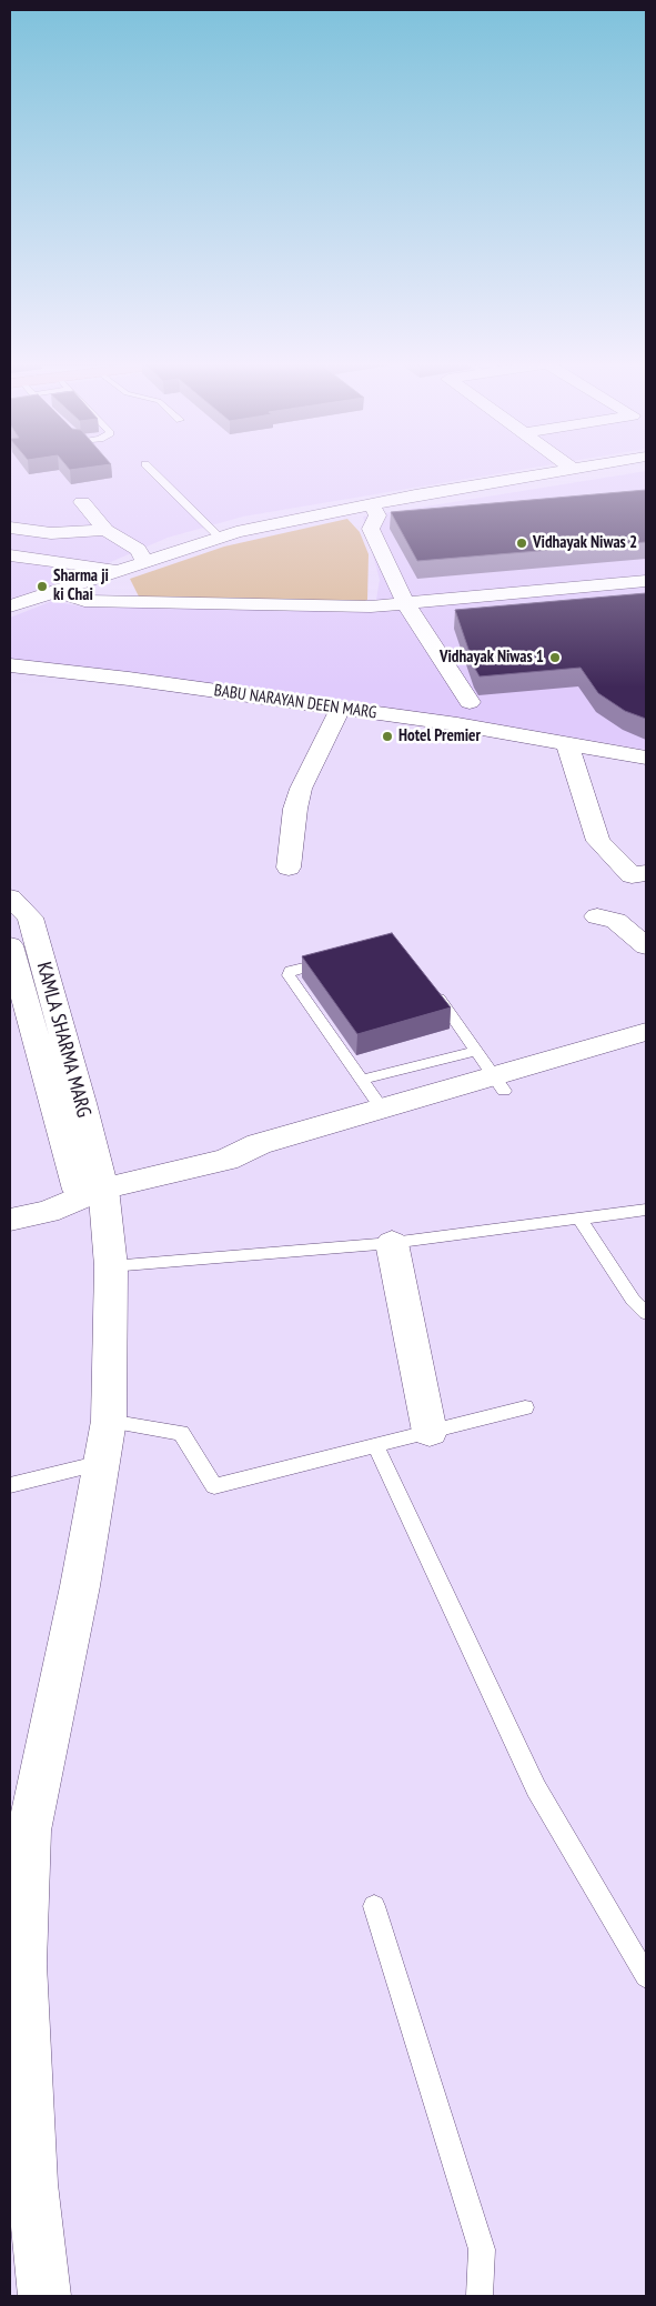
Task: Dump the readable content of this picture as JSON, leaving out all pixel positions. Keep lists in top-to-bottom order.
{
  "streets": {
    "street": ["BABU NARAYAN DEEN MARG", "KAMLA SHARMA MARG"]
  },
  "places": [
    "Vidhayak Niwas 2",
    "Sharma ji ki Chai",
    "Vidhayak Niwas 1",
    "Hotel Premier"
  ]
}
